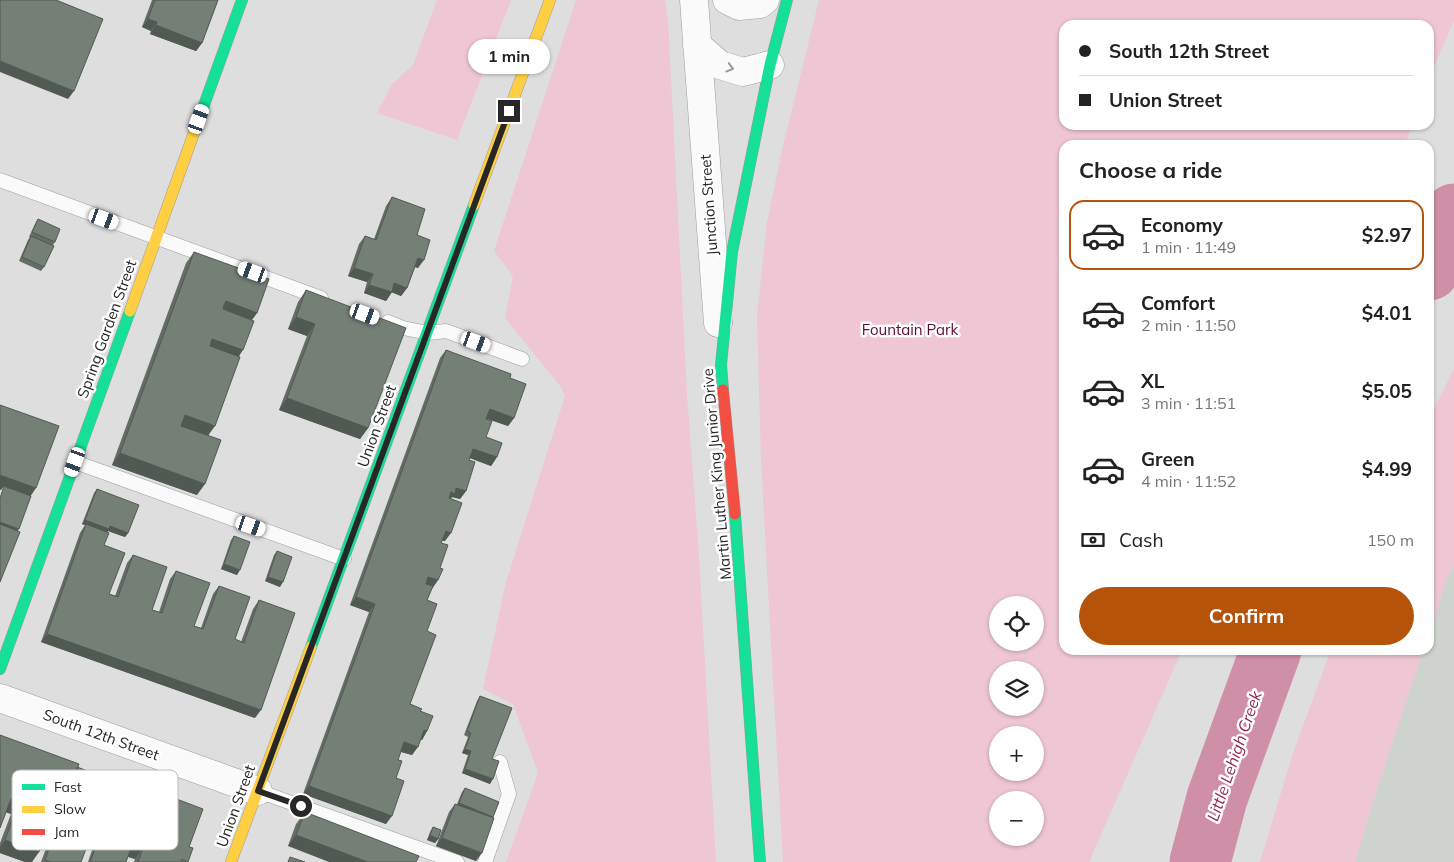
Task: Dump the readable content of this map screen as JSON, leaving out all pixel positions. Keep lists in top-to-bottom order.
{
  "streets": {
    "street": [
      "Junction Street",
      "Spring Garden Street",
      "Union Street",
      "Martin Luther King Junior Drive",
      "South 12th Street"
    ]
  },
  "crossings": [
    ["Junction Street", "Martin Luther King Junior Drive"],
    ["Union Street", "South 12th Street"]
  ],
  "water": ["Little Lehigh Creek"],
  "parks": ["Fountain Park"],
  "legend": ["Fast", "Slow", "Jam"],
  "page": {
    "banner": ["South 12th Street", "Union Street"],
    "bubble": "1 min",
    "heading": "Choose a ride",
    "list": [
      {
        "name": "Economy",
        "note": "1 min · 11:49",
        "value": "$2.97"
      },
      {
        "name": "Comfort",
        "note": "2 min · 11:50",
        "value": "$4.01"
      },
      {
        "name": "XL",
        "note": "3 min · 11:51",
        "value": "$5.05"
      },
      {
        "name": "Green",
        "note": "4 min · 11:52",
        "value": "$4.99"
      }
    ],
    "pay": ["Cash", "150 m"],
    "buttons": "Confirm",
    "map_buttons": ["+", "−"]
  }
}
